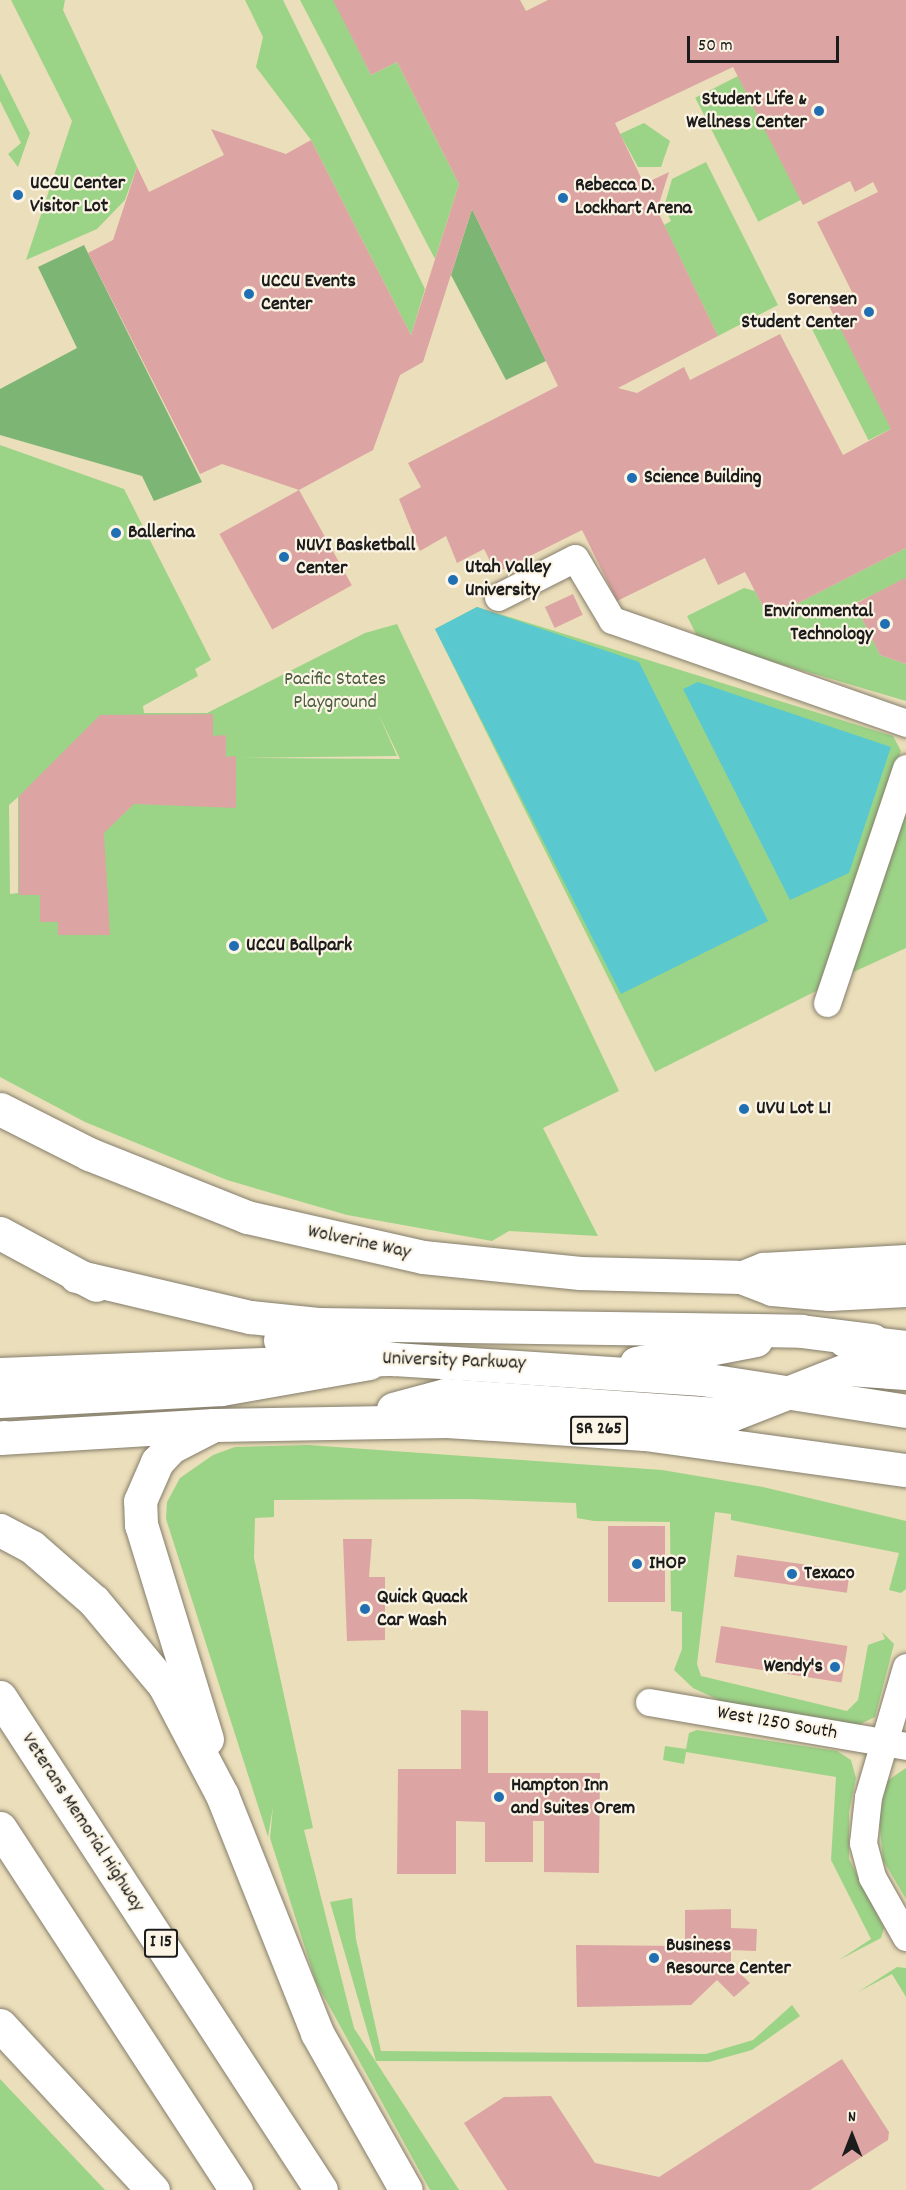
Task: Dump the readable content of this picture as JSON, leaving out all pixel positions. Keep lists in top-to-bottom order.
{
  "streets": {
    "main road": [
      "Wolverine Way",
      "University Parkway",
      "SR 265",
      "Veterans Memorial Highway",
      "I 15"
    ],
    "street": ["West 1250 South"]
  },
  "parks": ["Pacific States Playground"],
  "places": [
    "Student Life & Wellness Center",
    "UCCU Center Visitor Lot",
    "Rebecca D. Lockhart Arena",
    "UCCU Events Center",
    "Sorensen Student Center",
    "Science Building",
    "Ballerina",
    "NUVI Basketball Center",
    "Utah Valley University",
    "Environmental Technology",
    "UCCU Ballpark",
    "UVU Lot L1",
    "IHOP",
    "Texaco",
    "Quick Quack Car Wash",
    "Wendy's",
    "Hampton Inn and Suites Orem",
    "Business Resource Center"
  ],
  "scale_bar": "50 m",
  "north": "top"
}
